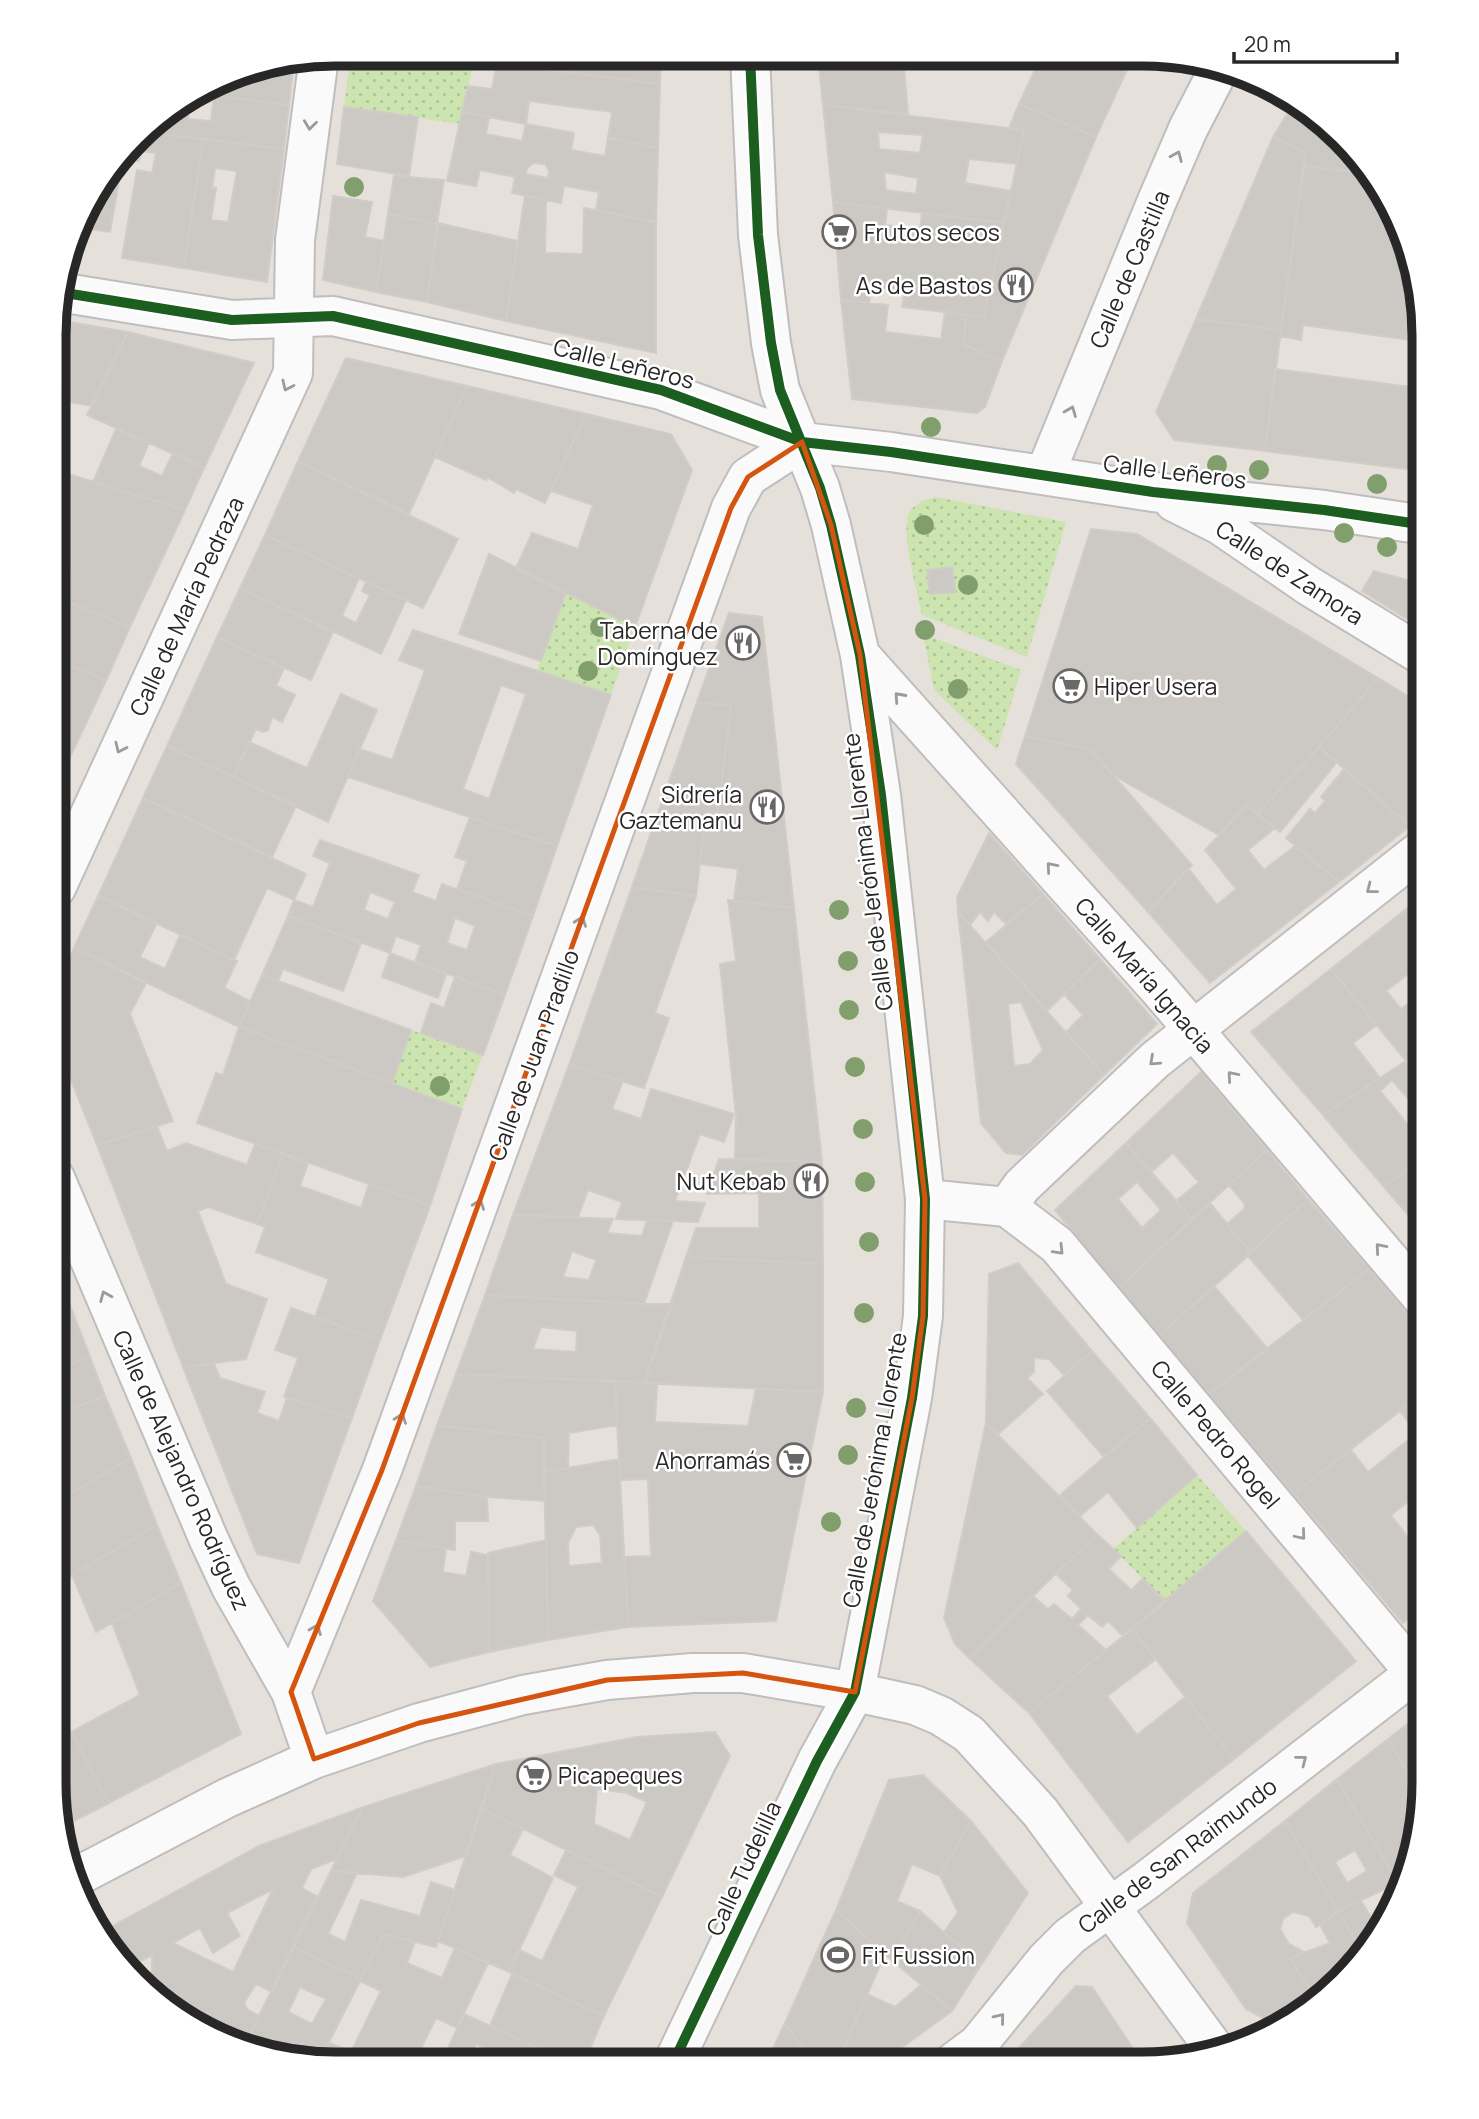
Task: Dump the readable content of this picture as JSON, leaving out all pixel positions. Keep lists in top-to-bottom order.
{
  "streets": {
    "street": [
      "Calle de Castilla",
      "Calle Leñeros",
      "Calle de Zamora",
      "Calle de María Pedraza",
      "Calle de Jerónima Llorente",
      "Calle María Ignacia",
      "Calle de Juan Pradillo",
      "Calle Pedro Rogel",
      "Calle de Alejandro Rodríguez",
      "Calle de San Raimundo",
      "Calle Tudelilla"
    ]
  },
  "crossings": [
    ["Calle de Castilla", "Calle Leñeros"],
    ["Calle Leñeros", "Calle de Zamora"],
    ["Calle Leñeros", "Calle de María Pedraza"],
    ["Calle Leñeros", "Calle de Jerónima Llorente"],
    ["Calle Leñeros", "Calle de Juan Pradillo"],
    ["Calle de Jerónima Llorente", "Calle María Ignacia"],
    ["Calle de Jerónima Llorente", "Calle de Juan Pradillo"],
    ["Calle de Jerónima Llorente", "Calle Tudelilla"],
    ["Calle de Juan Pradillo", "Calle de Alejandro Rodríguez"]
  ],
  "one_way": [
    "Calle de Castilla",
    "Calle de María Pedraza",
    "Calle María Ignacia",
    "Calle de Juan Pradillo",
    "Calle Pedro Rogel",
    "Calle de Alejandro Rodríguez",
    "Calle de San Raimundo"
  ],
  "places": {
    "supermarket": [
      "Frutos secos",
      "Hiper Usera",
      "Ahorramás",
      "Picapeques"
    ],
    "restaurant": [
      "As de Bastos",
      "Taberna de Domínguez",
      "Sidrería Gaztemanu",
      "Nut Kebab"
    ],
    "sports": ["Fit Fussion"]
  },
  "scale_bar": "20 m"
}
